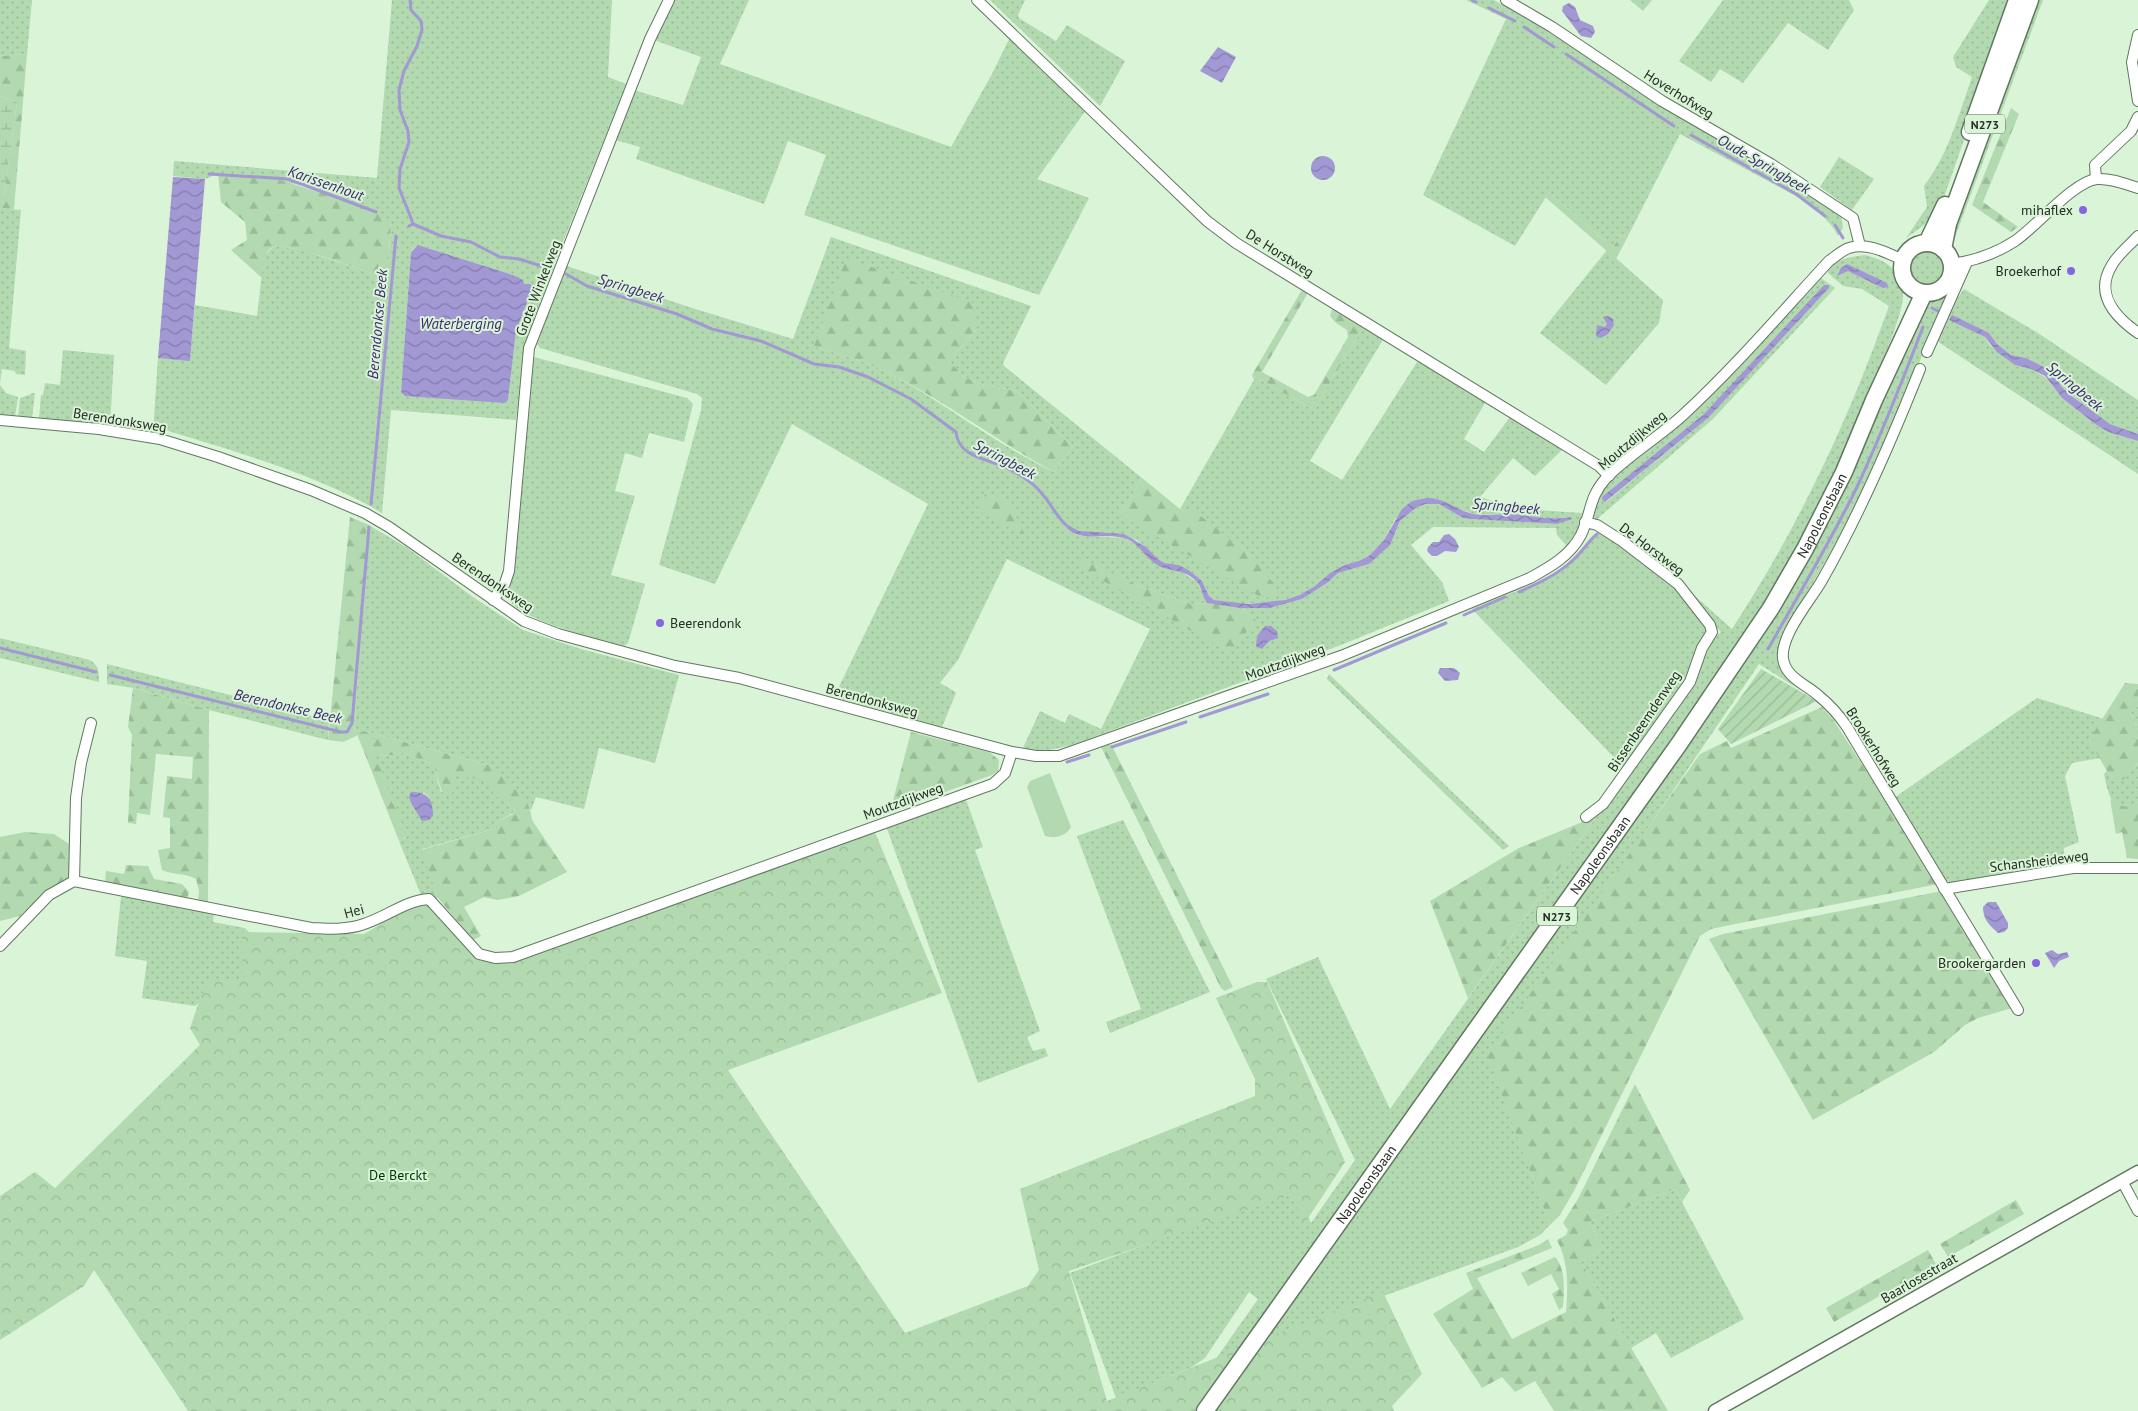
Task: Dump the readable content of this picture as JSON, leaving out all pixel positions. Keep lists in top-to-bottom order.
{
  "streets": {
    "main road": ["N273", "Napoleonsbaan"],
    "street": [
      "Hoverhofweg",
      "De Horstweg",
      "Grote Winkelweg",
      "Berendonksweg",
      "Moutzdijkweg",
      "Bissenbeemdenweg",
      "Brookerhofweg",
      "Schansheideweg",
      "Hei",
      "Baarlosestraat"
    ]
  },
  "crossings": [
    ["Hoverhofweg", "Moutzdijkweg"],
    ["N273", "Napoleonsbaan"],
    ["De Horstweg", "Moutzdijkweg"],
    ["De Horstweg", "Bissenbeemdenweg"],
    ["Grote Winkelweg", "Berendonksweg"],
    ["Berendonksweg", "Moutzdijkweg"],
    ["Moutzdijkweg", "Hei"],
    ["Brookerhofweg", "Schansheideweg"]
  ],
  "water": [
    "Oude Springbeek",
    "Karissenhout",
    "Springbeek",
    "Waterberging",
    "Berendonkse Beek"
  ],
  "parks": ["De Berckt"],
  "places": [
    "mihaflex",
    "Broekerhof",
    "Beerendonk",
    "Brookergarden"
  ]
}
